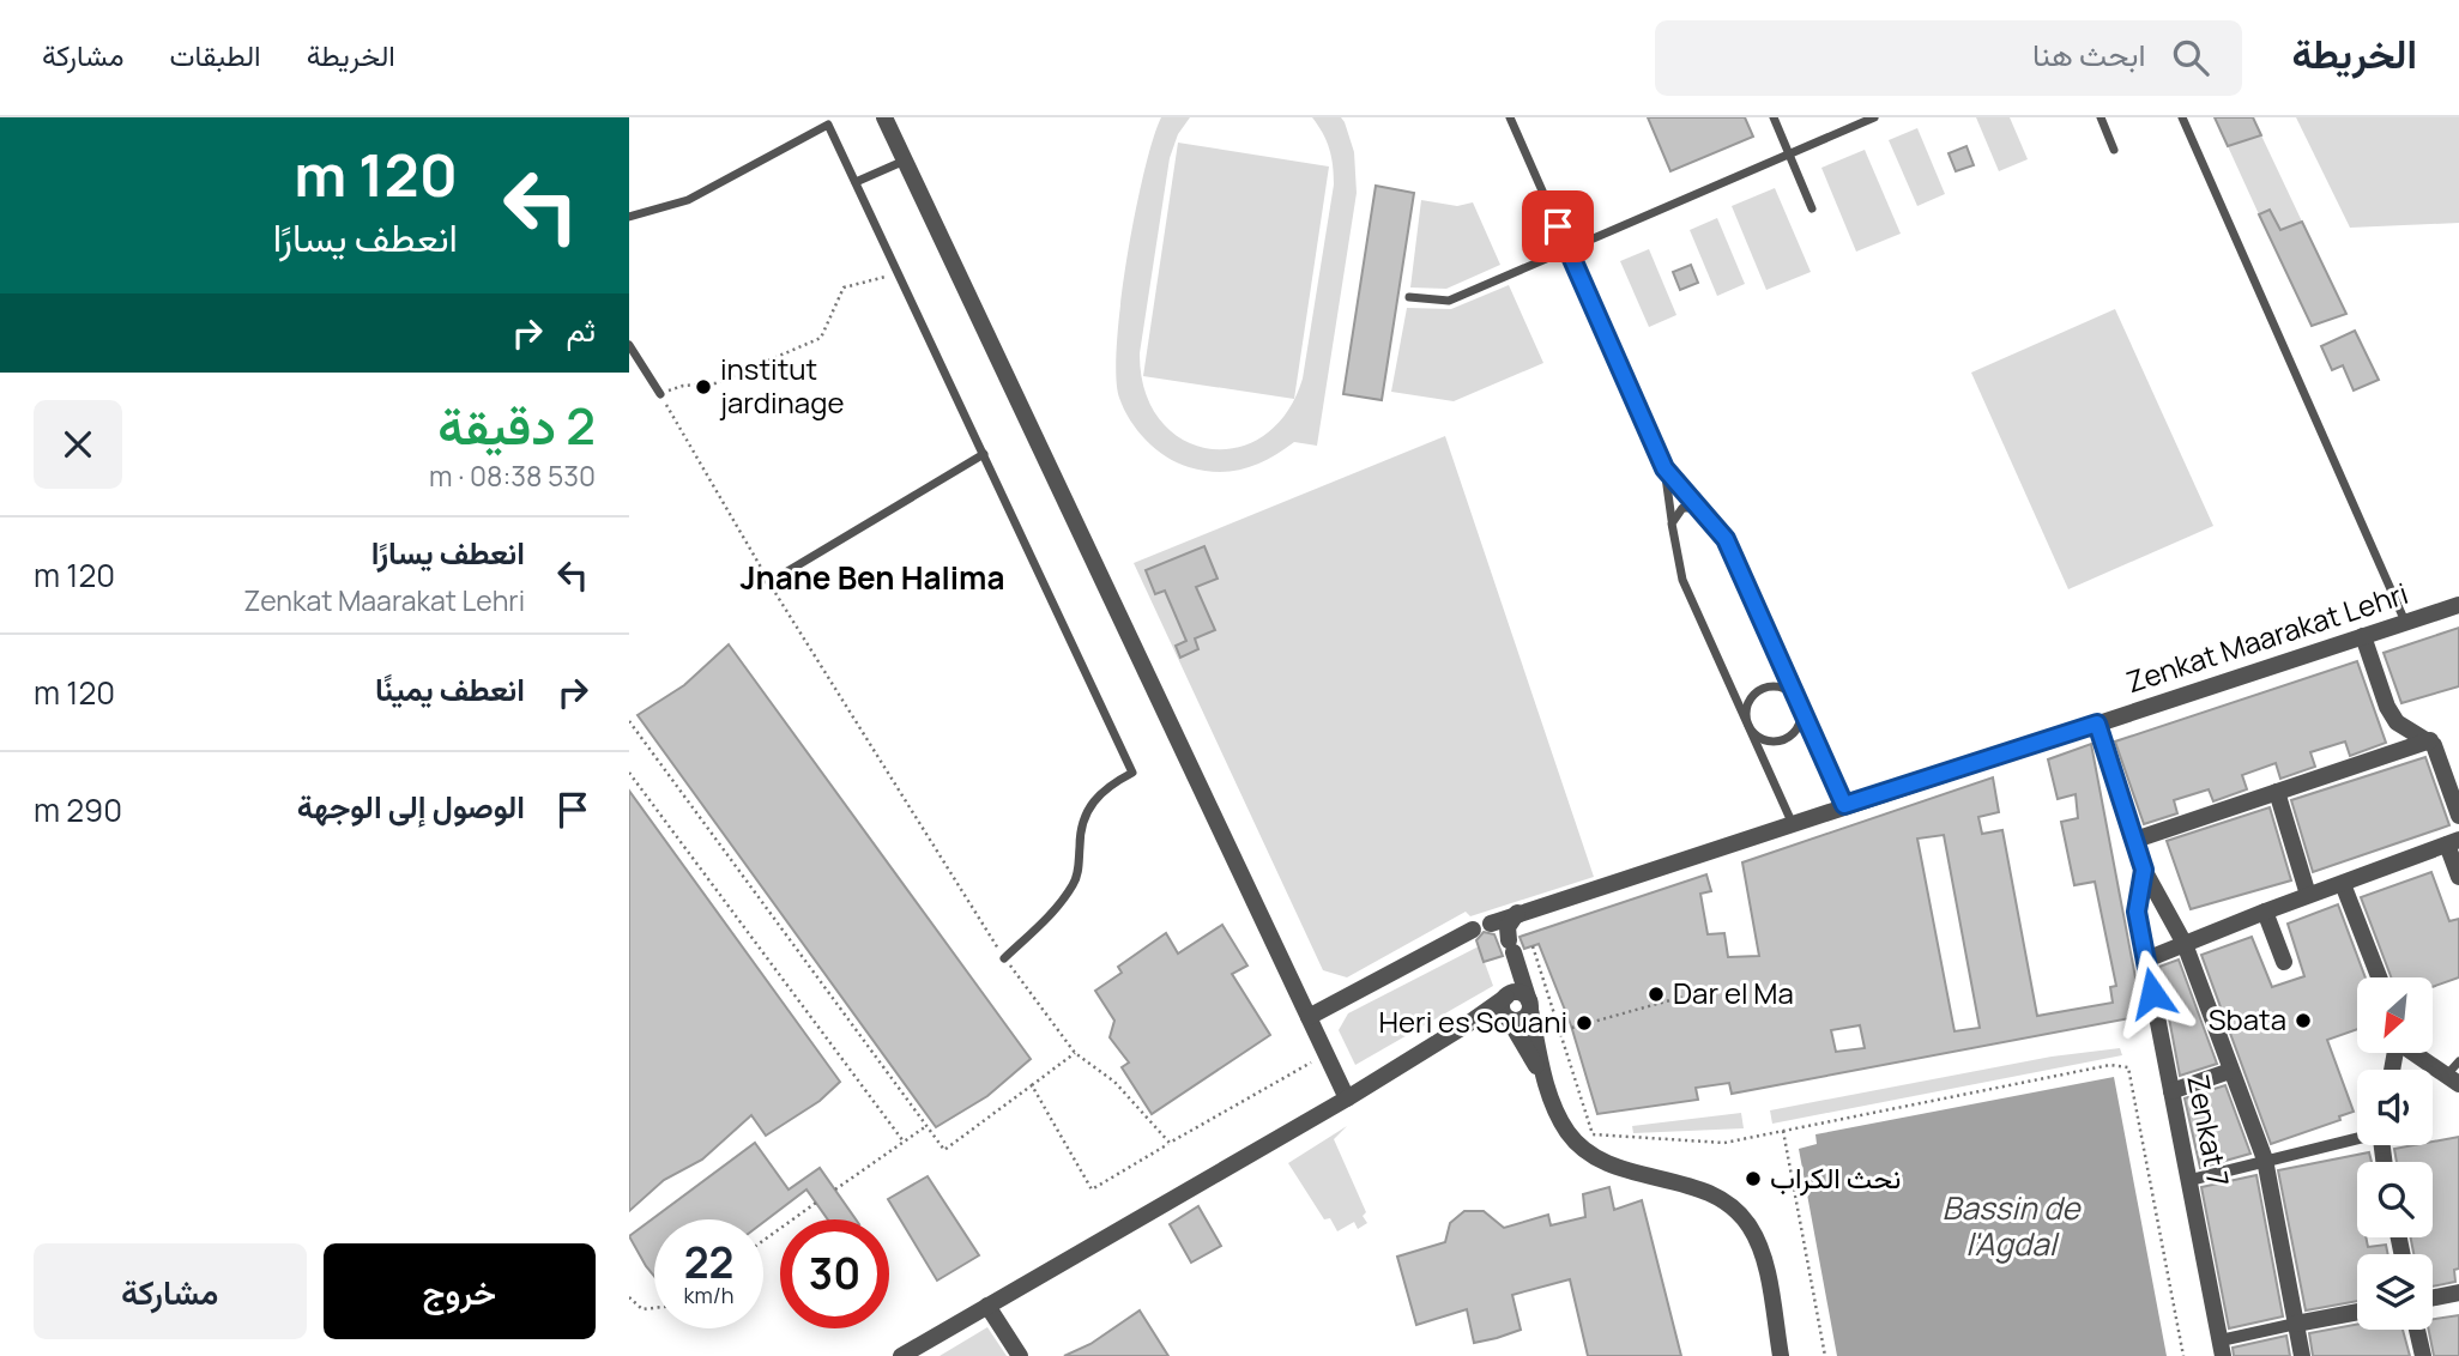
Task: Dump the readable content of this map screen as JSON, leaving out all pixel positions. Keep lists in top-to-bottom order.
{
  "streets": {
    "street": ["Zenkat Maarakat Lehri", "Zenkat 7"]
  },
  "crossings": [
    ["Zenkat Maarakat Lehri", "Zenkat 7"]
  ],
  "districts": ["Jnane Ben Halima"],
  "water": ["Bassin de l'Agdal"],
  "places": [
    "institut jardinage",
    "Dar el Ma",
    "Sbata",
    "Heri es Souani",
    "نحث الكراب"
  ],
  "north": "bottom left",
  "page": {
    "header": "الخريطة",
    "search": "ابحث هنا",
    "nav": ["الخريطة", "الطبقات", "مشاركة"],
    "turn": ["120 m", "انعطف يسارًا"],
    "then": "ثم",
    "heading": ["2 دقيقة", "530 m · 08:38"],
    "list": [
      {
        "name": "انعطف يسارًا",
        "note": "Zenkat Maarakat Lehri",
        "value": "120 m"
      },
      {
        "name": "انعطف يمينًا",
        "value": "120 m"
      },
      {
        "name": "الوصول إلى الوجهة",
        "value": "290 m"
      }
    ],
    "speed": "22 km/h",
    "limit": "30",
    "buttons": ["خروج", "مشاركة"]
  }
}
